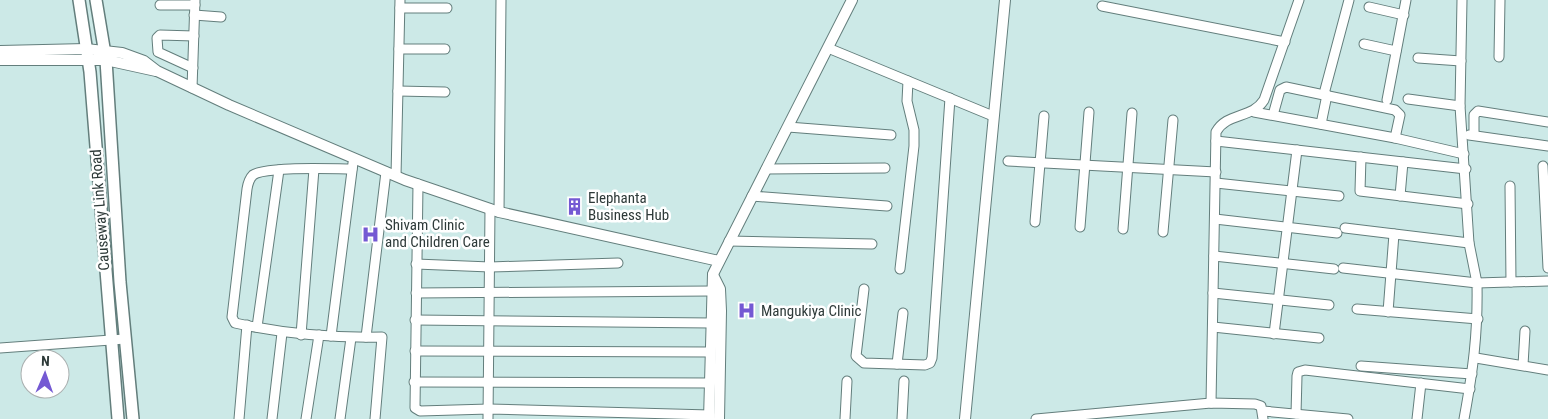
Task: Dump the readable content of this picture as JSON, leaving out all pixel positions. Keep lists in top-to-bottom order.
{
  "streets": {
    "main road": ["Causeway Link Road"]
  },
  "places": {
    "building": ["Elephanta Business Hub"],
    "hospital": ["Shivam Clinic and Children Care", "Mangukiya Clinic"]
  },
  "north": "top"
}
